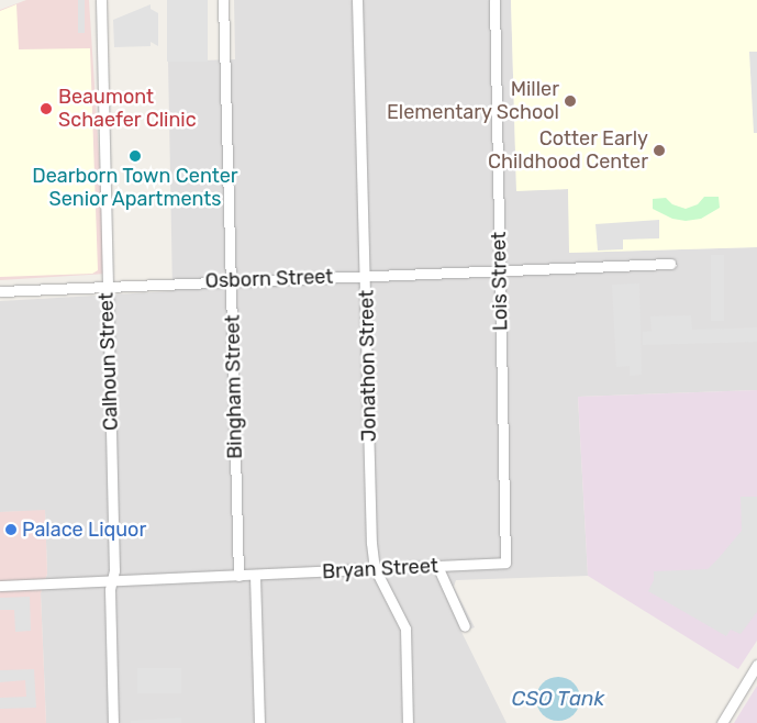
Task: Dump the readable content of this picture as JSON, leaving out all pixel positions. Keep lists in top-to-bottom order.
{
  "streets": {
    "street": [
      "Osborn Street",
      "Lois Street",
      "Calhoun Street",
      "Jonathon Street",
      "Bingham Street",
      "Bryan Street"
    ]
  },
  "crossings": [
    ["Osborn Street", "Lois Street"],
    ["Osborn Street", "Calhoun Street"],
    ["Osborn Street", "Jonathon Street"],
    ["Osborn Street", "Bingham Street"],
    ["Lois Street", "Bryan Street"],
    ["Jonathon Street", "Bryan Street"],
    ["Bingham Street", "Bryan Street"]
  ],
  "water": ["CSO Tank"],
  "places": [
    "Miller Elementary School",
    "Beaumont Schaefer Clinic",
    "Cotter Early Childhood Center",
    "Dearborn Town Center Senior Apartments",
    "Palace Liquor"
  ]
}
